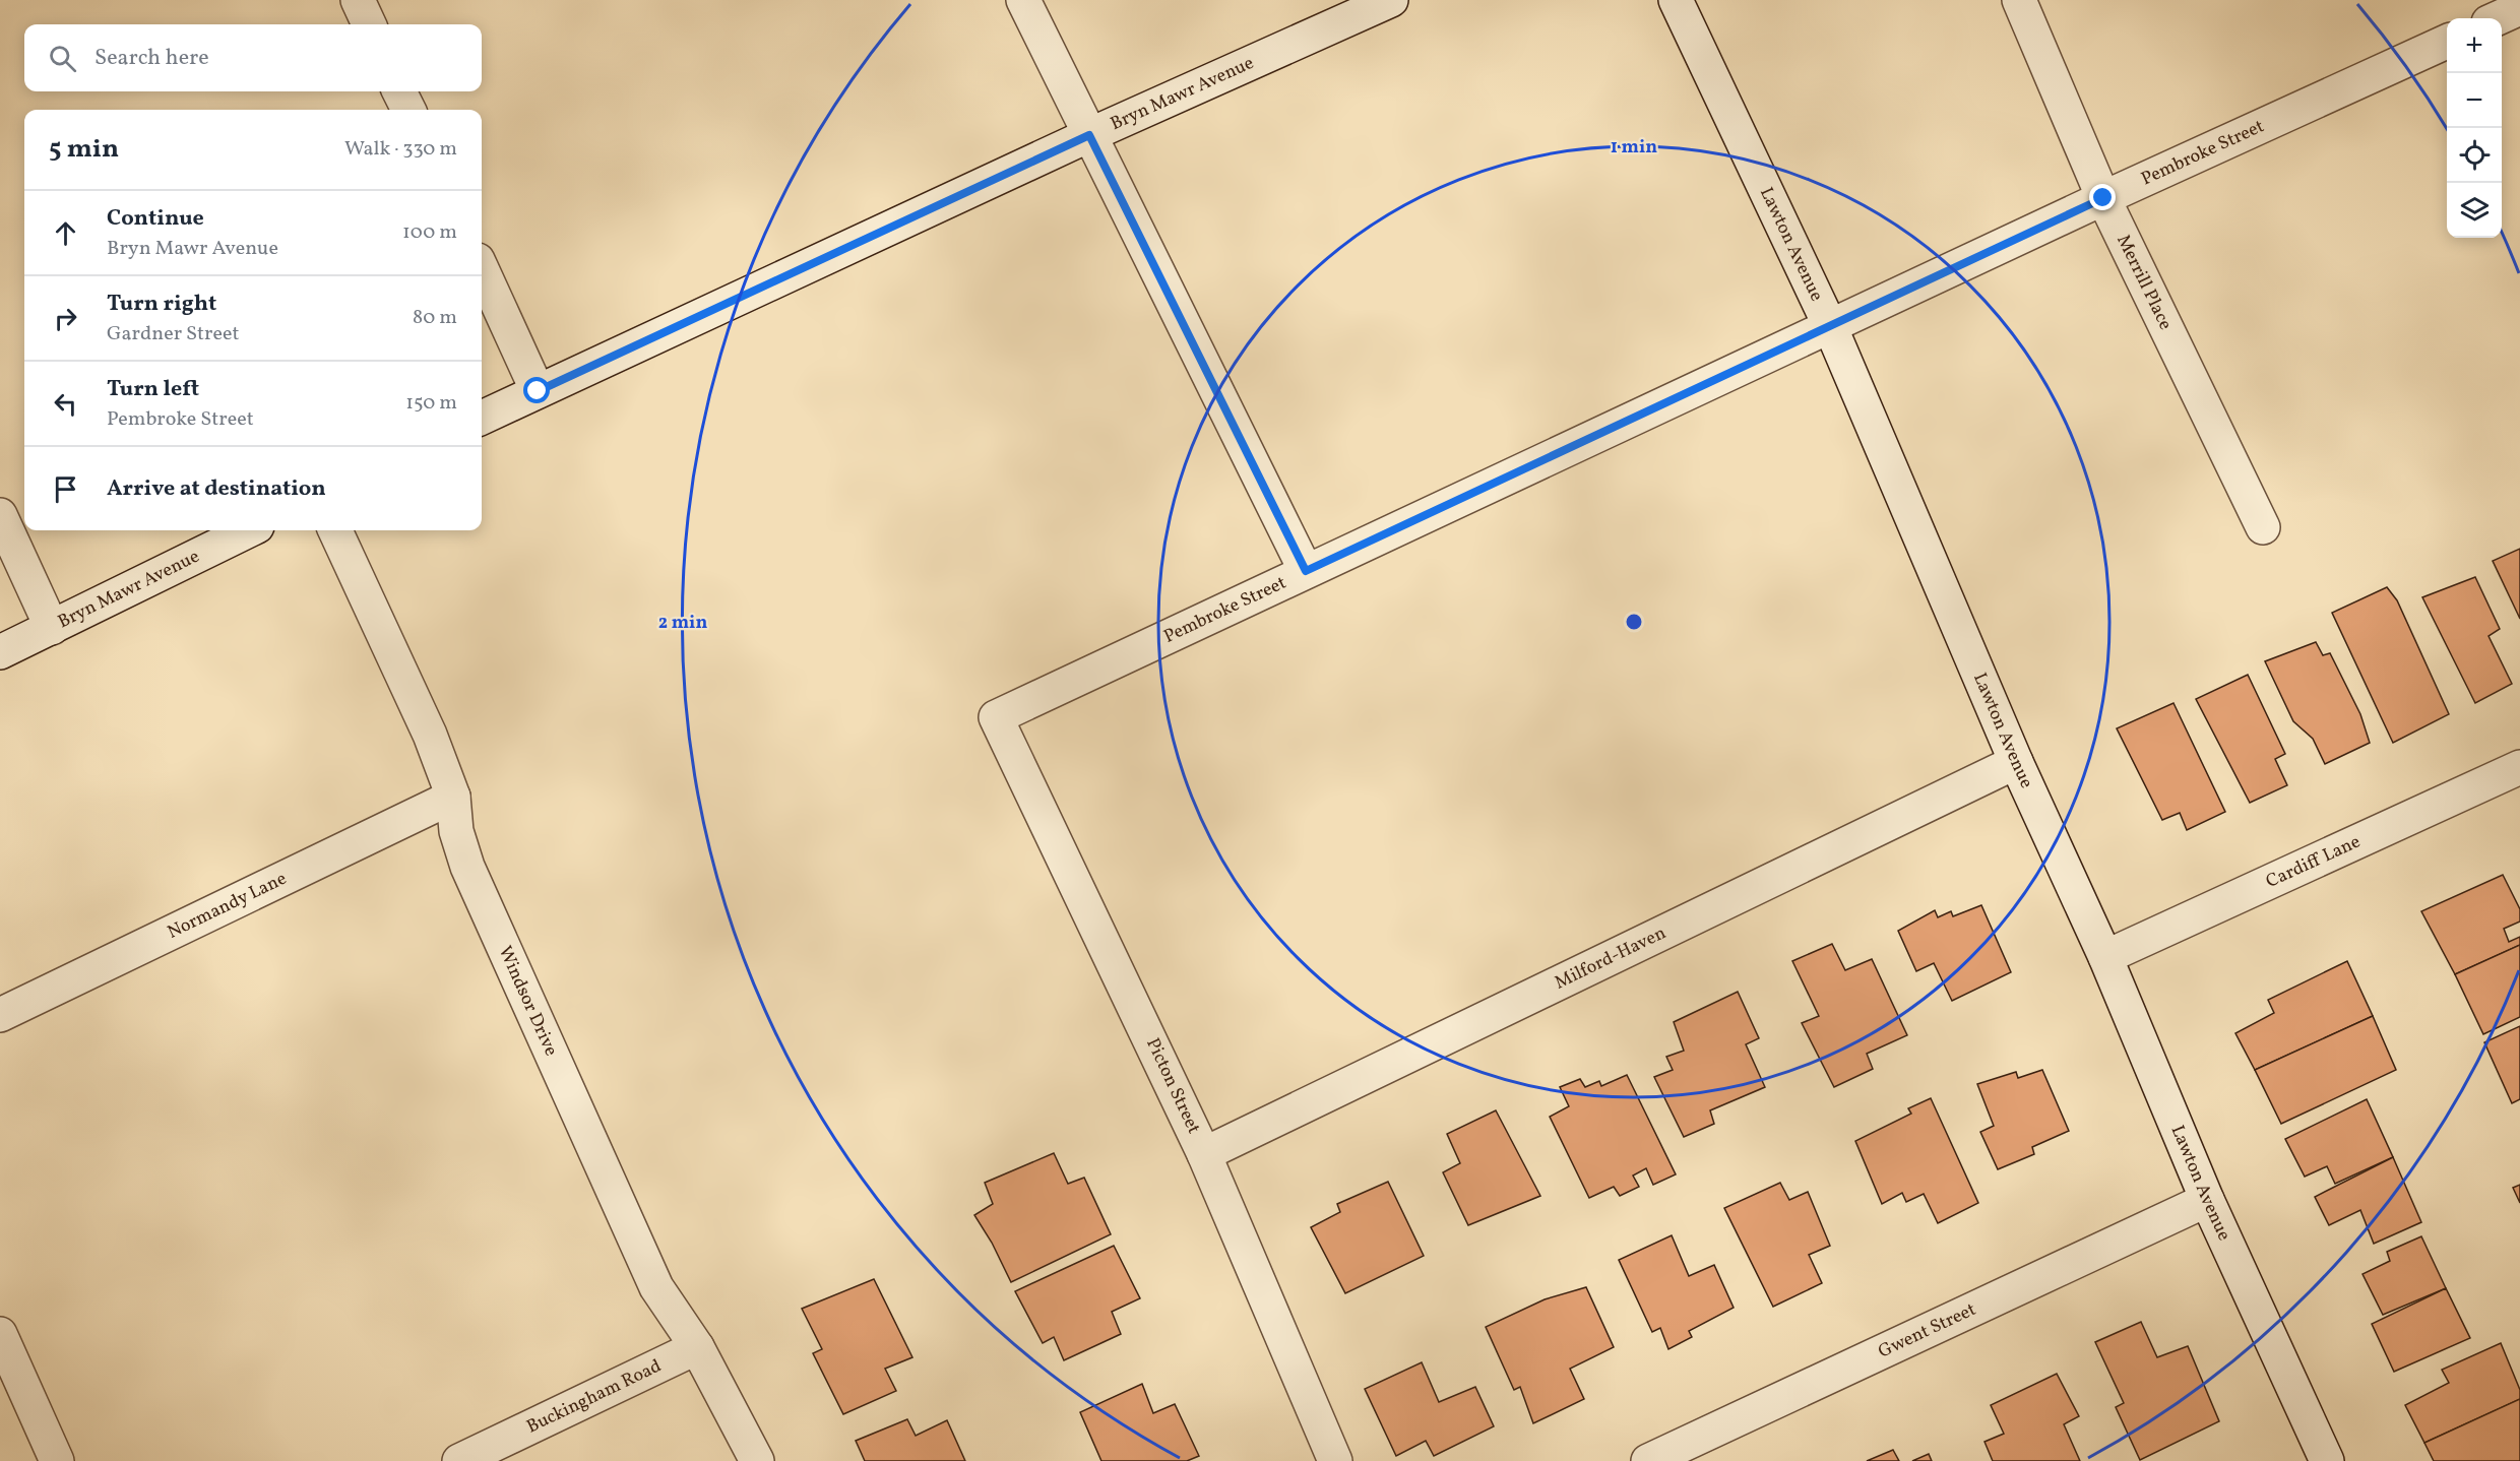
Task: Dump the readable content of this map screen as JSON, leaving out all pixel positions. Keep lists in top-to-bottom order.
{
  "streets": {
    "street": [
      "Bryn Mawr Avenue",
      "Pembroke Street",
      "Lawton Avenue",
      "Merrill Place",
      "Cardiff Lane",
      "Normandy Lane",
      "Milford-Haven",
      "Windsor Drive",
      "Picton Street",
      "Gwent Street",
      "Buckingham Road"
    ]
  },
  "crossings": [
    ["Pembroke Street", "Lawton Avenue"],
    ["Pembroke Street", "Merrill Place"],
    ["Pembroke Street", "Picton Street"],
    ["Lawton Avenue", "Cardiff Lane"],
    ["Lawton Avenue", "Milford-Haven"],
    ["Lawton Avenue", "Gwent Street"],
    ["Normandy Lane", "Windsor Drive"],
    ["Milford-Haven", "Picton Street"],
    ["Windsor Drive", "Buckingham Road"]
  ],
  "page": {
    "map_buttons": ["+", "−"],
    "search": "Search here",
    "heading": ["5 min", "Walk · 330 m"],
    "list": [
      ["Continue", "Bryn Mawr Avenue", "100 m"],
      ["Turn right", "Gardner Street", "80 m"],
      ["Turn left", "Pembroke Street", "150 m"],
      "Arrive at destination"
    ]
  },
  "rings": ["1 min", "2 min"]
}
